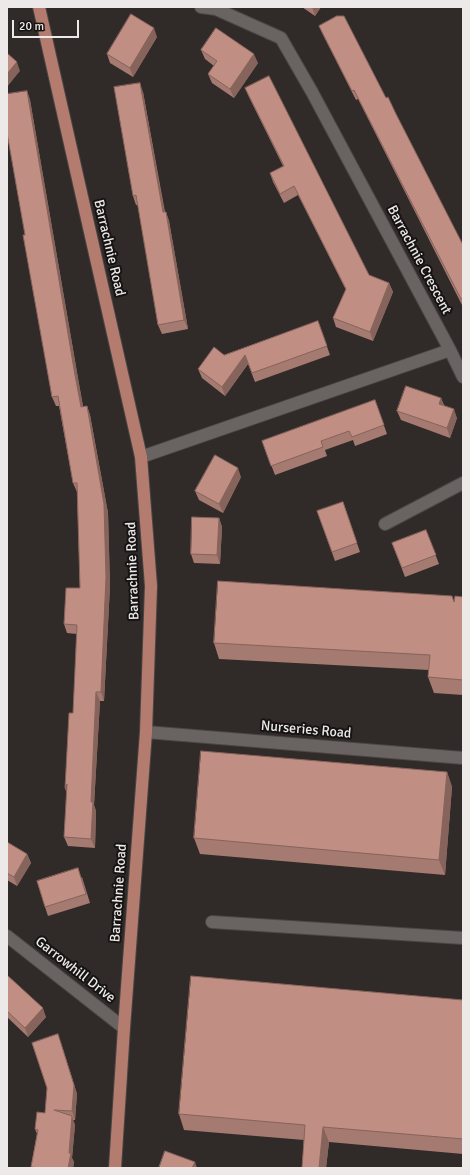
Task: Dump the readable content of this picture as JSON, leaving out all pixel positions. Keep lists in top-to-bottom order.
{
  "streets": {
    "main road": ["Barrachnie Road"],
    "street": ["Barrachnie Crescent", "Nurseries Road", "Garrowhill Drive"]
  },
  "crossings": [
    ["Barrachnie Road", "Nurseries Road"],
    ["Barrachnie Road", "Garrowhill Drive"]
  ],
  "scale_bar": "20 m"
}
